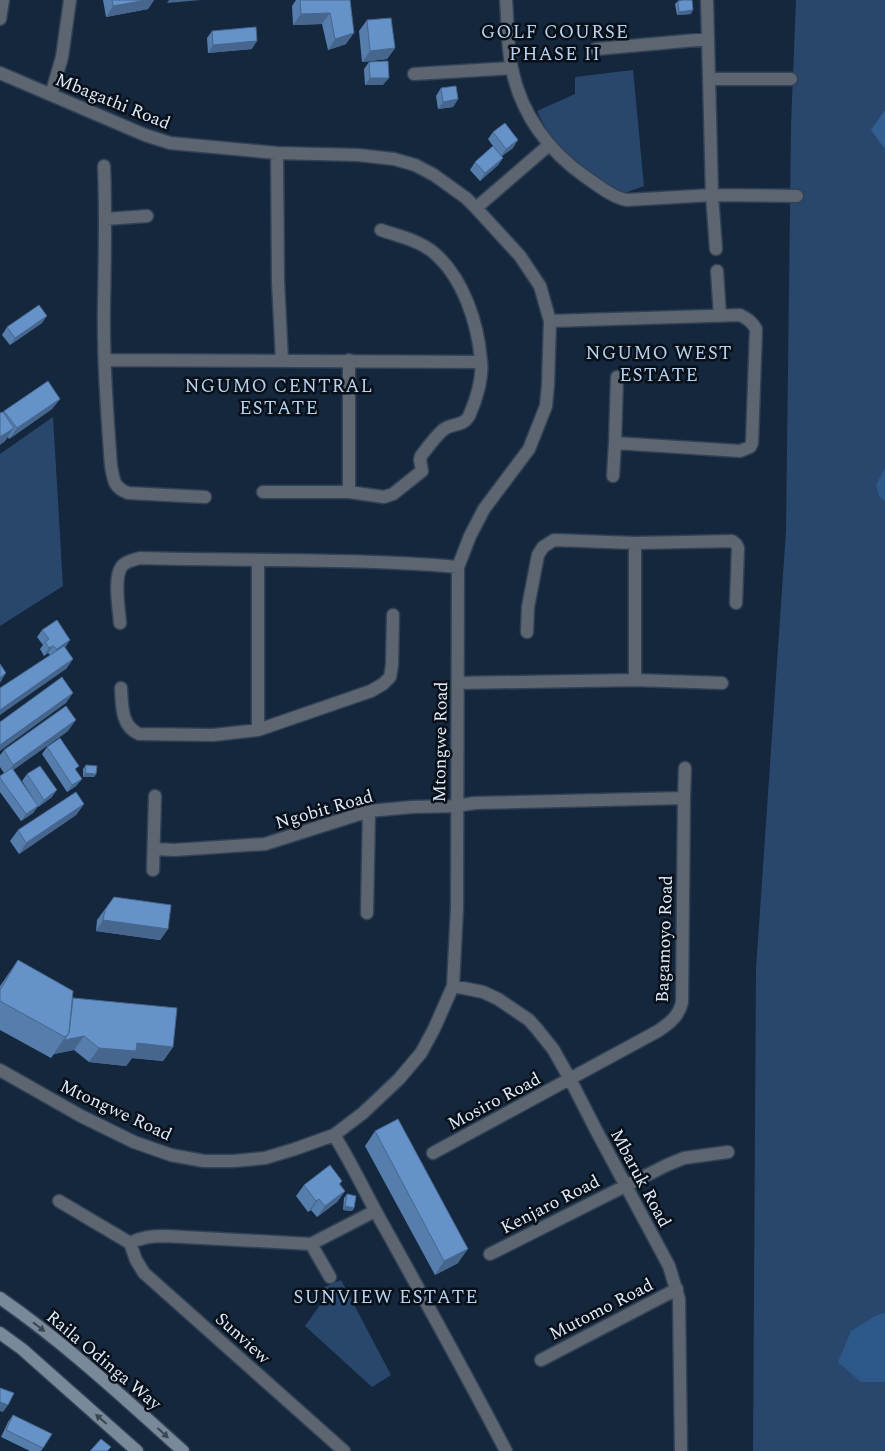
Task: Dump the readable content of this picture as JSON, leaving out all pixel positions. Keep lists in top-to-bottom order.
{
  "streets": {
    "main road": ["Raila Odinga Way"],
    "street": [
      "Mbagathi Road",
      "Mtongwe Road",
      "Ngobit Road",
      "Bagamoyo Road",
      "Mosiro Road",
      "Mbaruk Road",
      "Kenjaro Road",
      "Mutomo Road",
      "Sunview"
    ]
  },
  "crossings": [
    ["Mbagathi Road", "Mtongwe Road"],
    ["Mtongwe Road", "Ngobit Road"],
    ["Mtongwe Road", "Mbaruk Road"],
    ["Ngobit Road", "Bagamoyo Road"],
    ["Bagamoyo Road", "Mosiro Road"],
    ["Bagamoyo Road", "Mbaruk Road"],
    ["Mosiro Road", "Mbaruk Road"],
    ["Mbaruk Road", "Kenjaro Road"],
    ["Mbaruk Road", "Mutomo Road"]
  ],
  "districts": [
    "GOLF COURSE PHASE II",
    "NGUMO WEST ESTATE",
    "NGUMO CENTRAL ESTATE",
    "SUNVIEW ESTATE"
  ]
}
